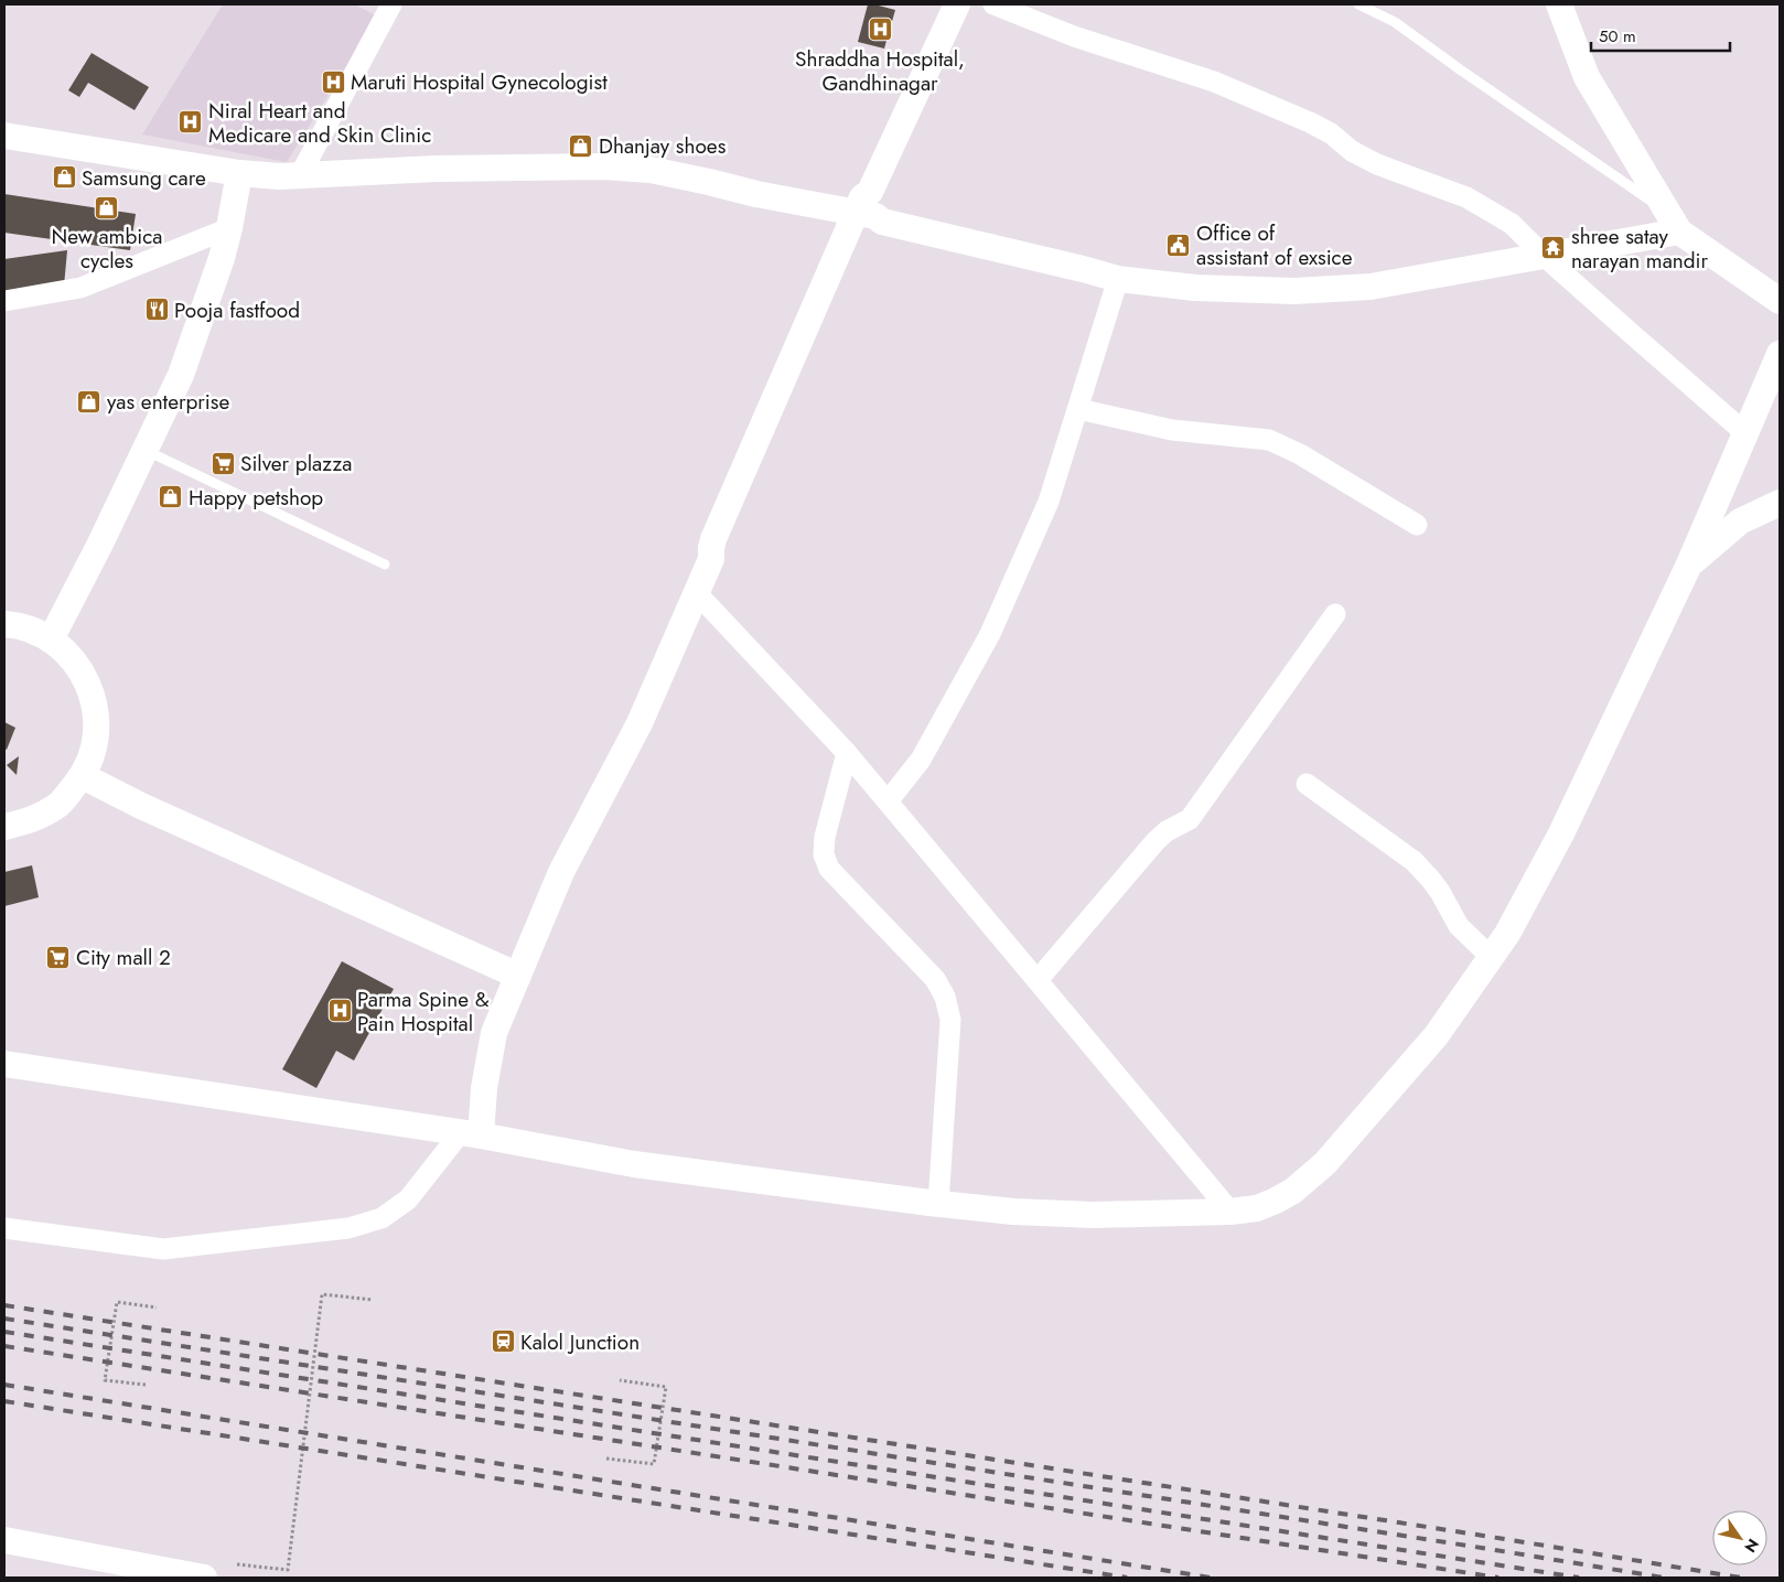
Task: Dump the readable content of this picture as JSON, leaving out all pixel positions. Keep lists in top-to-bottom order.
{
  "places": {
    "hospital": [
      "Shraddha Hospital, Gandhinagar",
      "Maruti Hospital Gynecologist",
      "Niral Heart and Medicare and Skin Clinic",
      "Parma Spine & Pain Hospital"
    ],
    "shop": [
      "Dhanjay shoes",
      "Samsung care",
      "New ambica cycles",
      "yas enterprise",
      "Happy petshop"
    ],
    "public building": ["Office of assistant of exsice"],
    "temple": ["shree satay narayan mandir"],
    "restaurant": ["Pooja fastfood"],
    "supermarket": ["Silver plazza", "City mall 2"],
    "station": ["Kalol Junction"]
  },
  "scale_bar": "50 m",
  "north": "bottom right"
}
